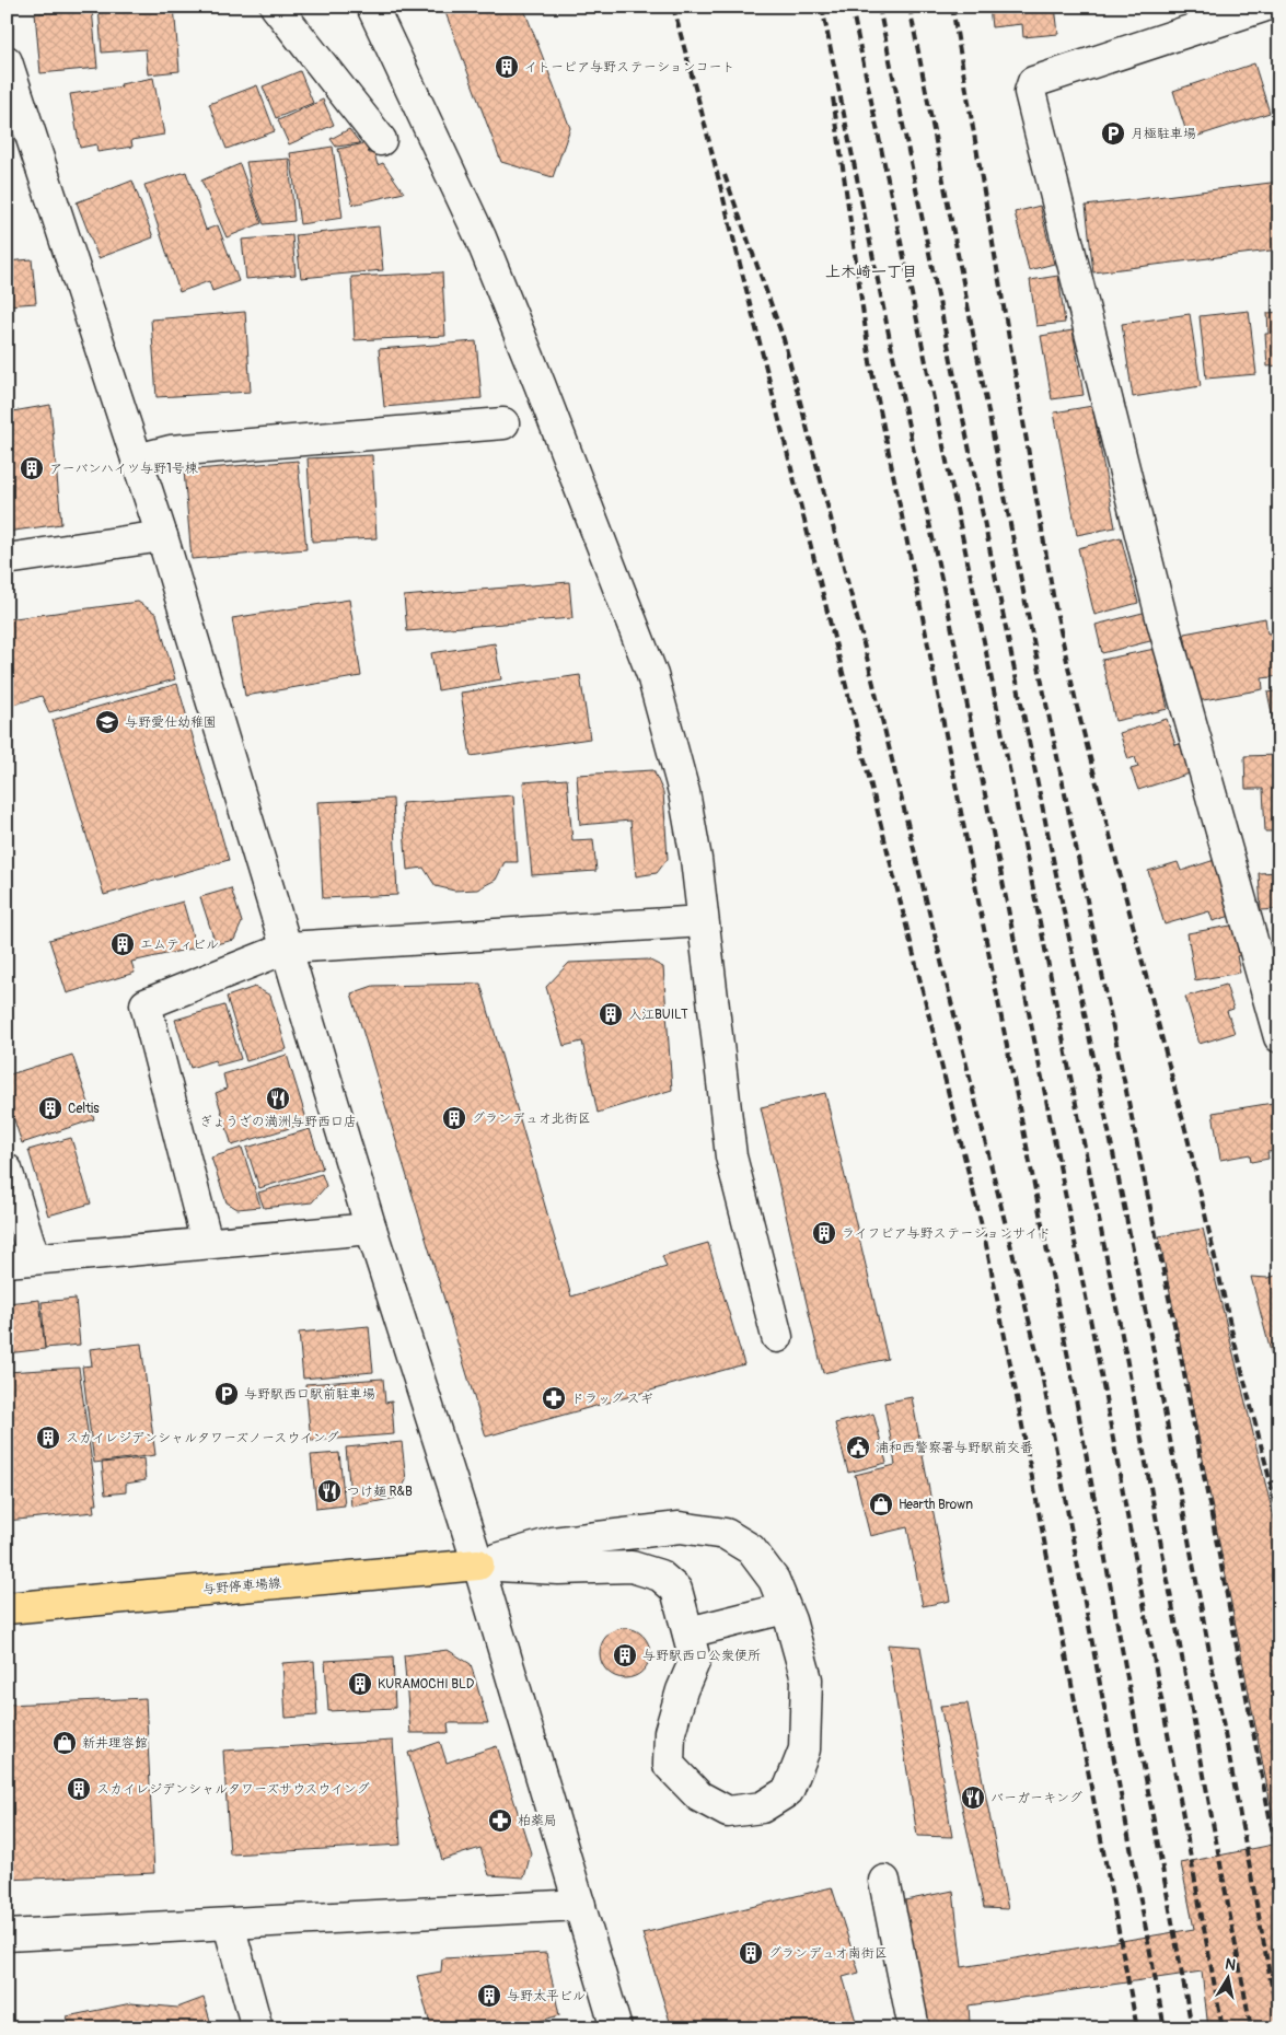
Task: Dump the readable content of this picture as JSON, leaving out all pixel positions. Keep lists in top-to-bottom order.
{
  "streets": {
    "main road": ["与野停車場線"]
  },
  "districts": ["上木崎一丁目"],
  "places": {
    "building": [
      "イトーピア与野ステーションコート",
      "アーバンハイツ与野1号棟",
      "エムティビル",
      "入江BUILT",
      "Celtis",
      "グランデュオ北街区",
      "ライフピア与野ステーションサイド",
      "スカイレジデンシャルタワーズノースウイング",
      "与野駅西口公衆便所",
      "KURAMOCHI BLD",
      "スカイレジデンシャルタワーズサウスウイング",
      "グランデュオ南街区",
      "与野太平ビル"
    ],
    "parking": ["月極駐車場", "与野駅西口駅前駐車場"],
    "school or university": ["与野愛仕幼稚園"],
    "restaurant": ["ぎょうざの満洲与野西口店", "つけ麺 R&B", "バーガーキング"],
    "pharmacy": ["ドラッグ スギ", "柏薬局"],
    "public building": ["浦和西警察署与野駅前交番"],
    "shop": ["Hearth Brown", "新井理容館"]
  },
  "north": "top"
}
